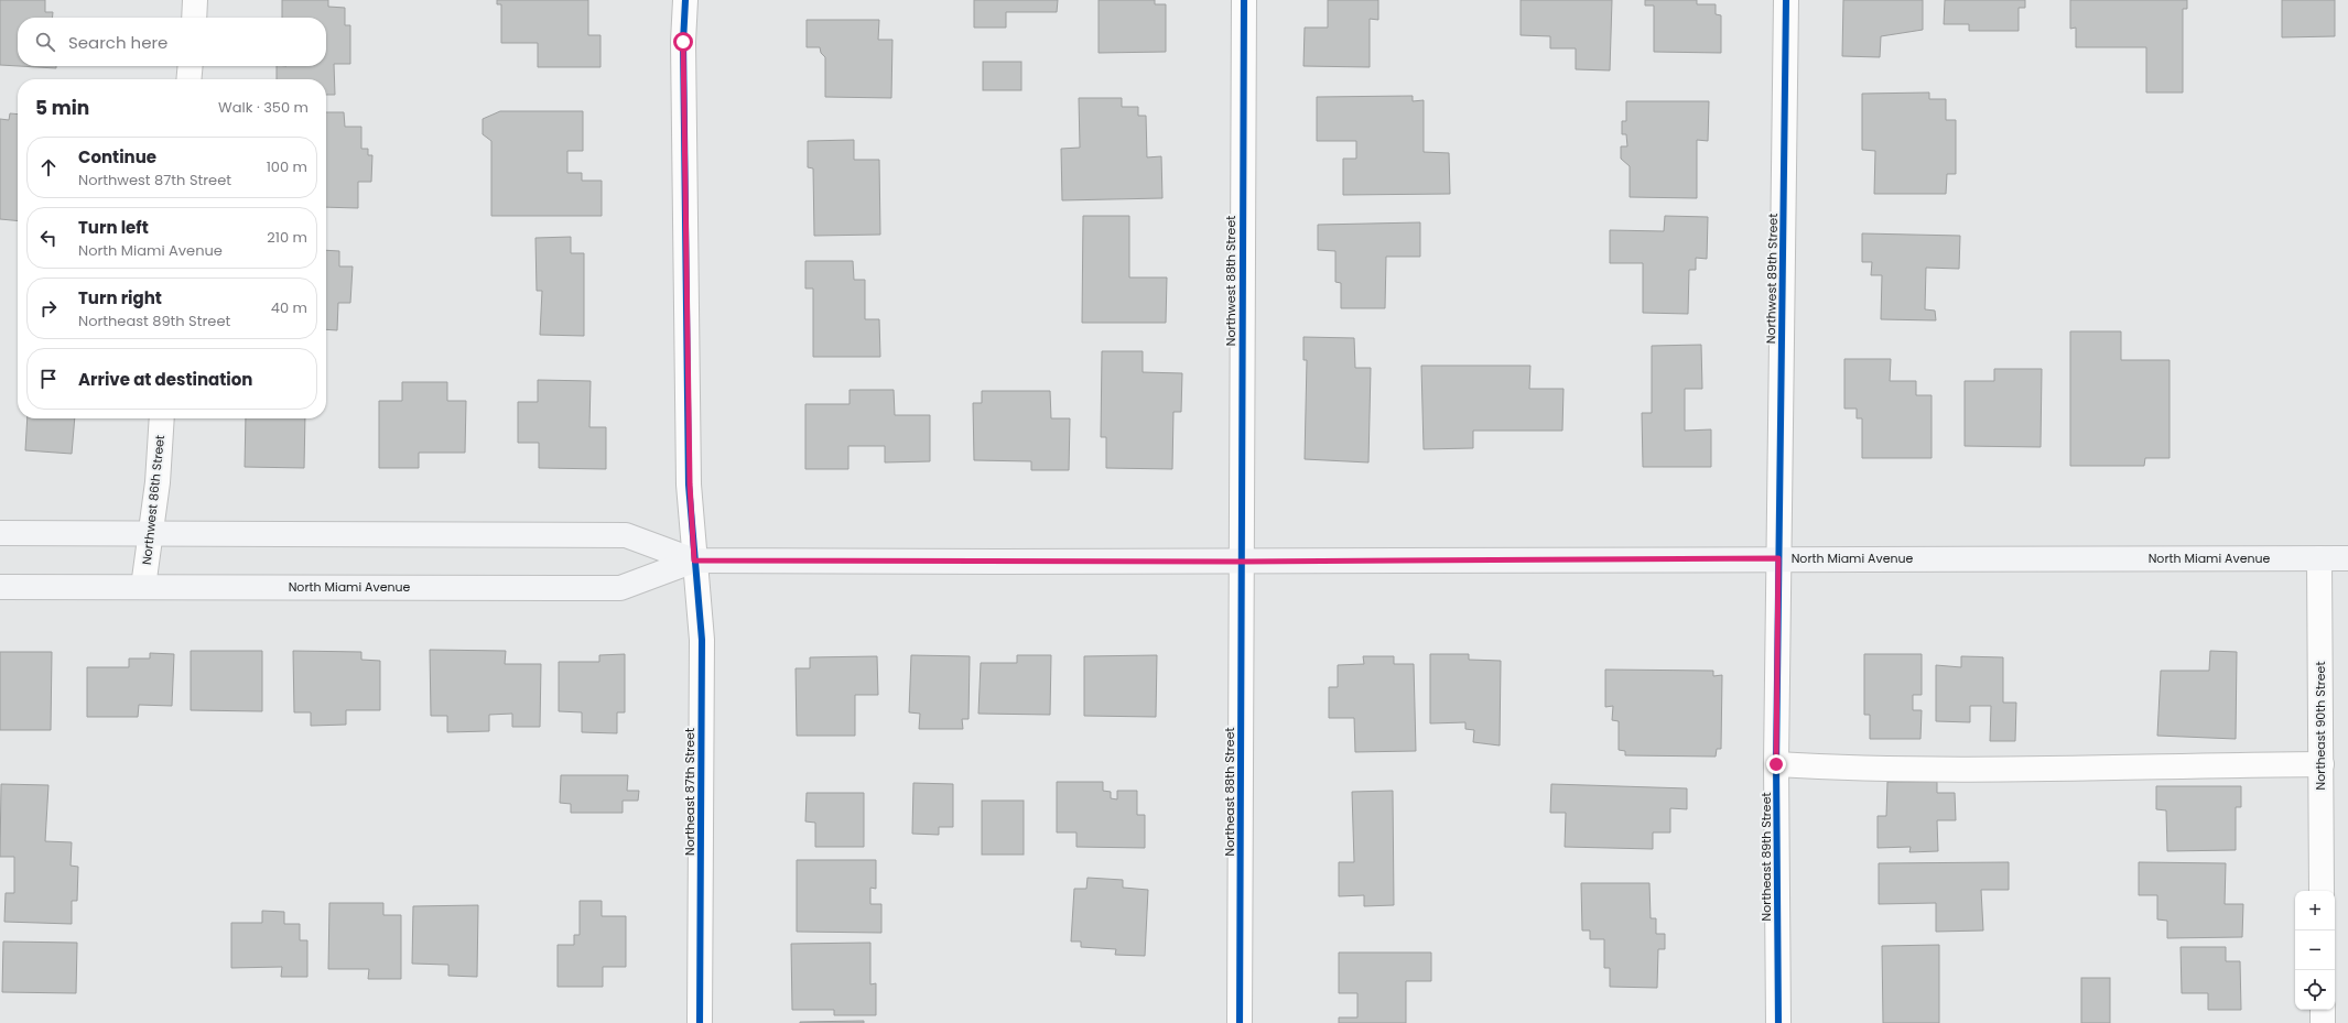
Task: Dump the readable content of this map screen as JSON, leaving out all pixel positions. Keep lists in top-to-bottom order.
{
  "streets": {
    "main road": ["North Miami Avenue"],
    "street": [
      "Northwest 89th Street",
      "Northwest 88th Street",
      "Northwest 86th Street",
      "Northeast 90th Street",
      "Northeast 87th Street",
      "Northeast 88th Street",
      "Northeast 89th Street"
    ]
  },
  "crossings": [
    ["Northwest 89th Street", "North Miami Avenue"],
    ["Northwest 89th Street", "Northeast 89th Street"],
    ["Northwest 88th Street", "North Miami Avenue"],
    ["Northwest 88th Street", "Northeast 88th Street"],
    ["Northwest 86th Street", "North Miami Avenue"],
    ["North Miami Avenue", "Northeast 90th Street"],
    ["North Miami Avenue", "Northeast 87th Street"],
    ["North Miami Avenue", "Northeast 88th Street"],
    ["North Miami Avenue", "Northeast 89th Street"]
  ],
  "page": {
    "search": "Search here",
    "heading": ["5 min", "Walk · 350 m"],
    "list": [
      ["Continue", "Northwest 87th Street", "100 m"],
      ["Turn left", "North Miami Avenue", "210 m"],
      ["Turn right", "Northeast 89th Street", "40 m"],
      "Arrive at destination"
    ],
    "map_buttons": ["+", "−"]
  }
}
